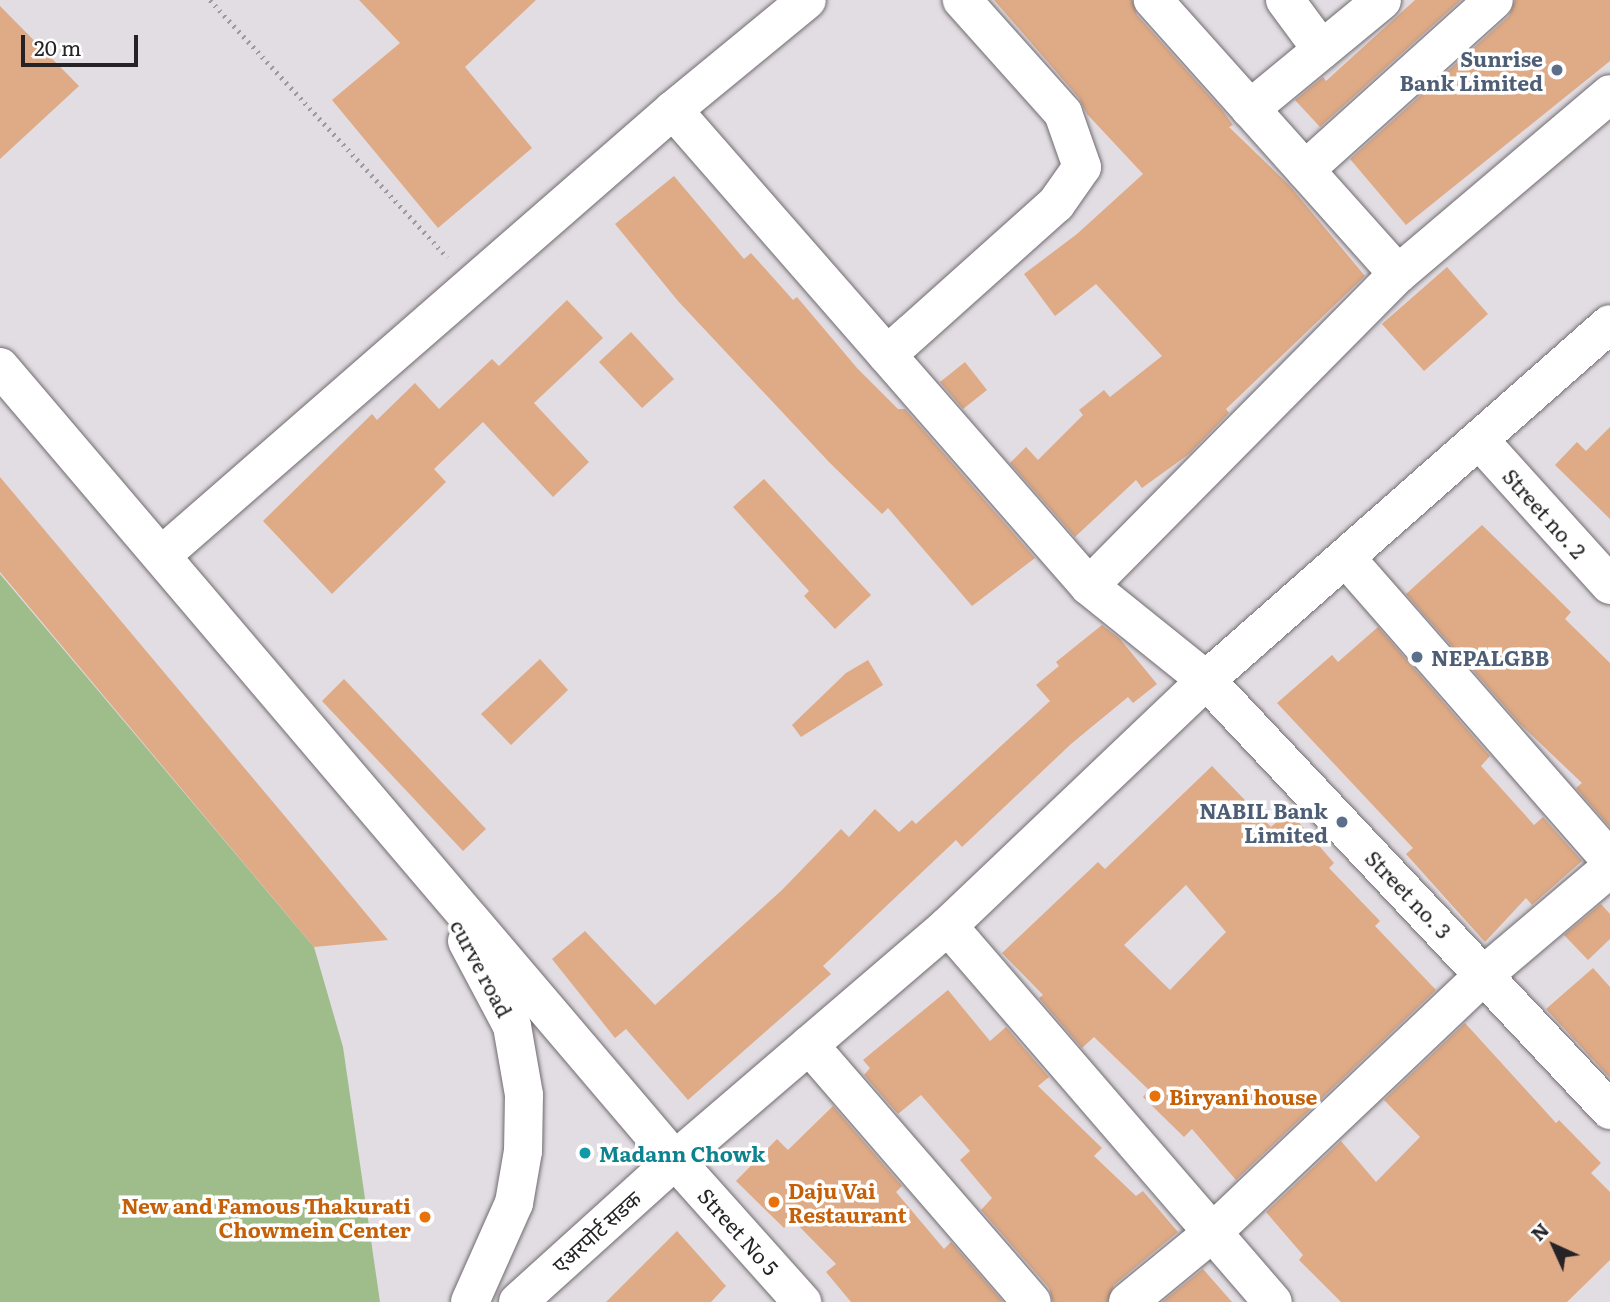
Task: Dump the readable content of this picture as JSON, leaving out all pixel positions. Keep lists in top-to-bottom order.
{
  "streets": {
    "street": [
      "Street no. 2",
      "Street no. 3",
      "curve road",
      "एअरपोर्ट सडक",
      "Street No 5"
    ]
  },
  "crossings": [
    ["Street no. 2", "एअरपोर्ट सडक"],
    ["Street no. 3", "एअरपोर्ट सडक"],
    ["curve road", "Street No 5"],
    ["एअरपोर्ट सडक", "Street No 5"]
  ],
  "places": [
    "Sunrise Bank Limited",
    "NEPALGBB",
    "NABIL Bank Limited",
    "Biryani house",
    "Madann Chowk",
    "Daju Vai Restaurant",
    "New and Famous Thakurati Chowmein Center"
  ],
  "scale_bar": "20 m",
  "north": "top left"
}
